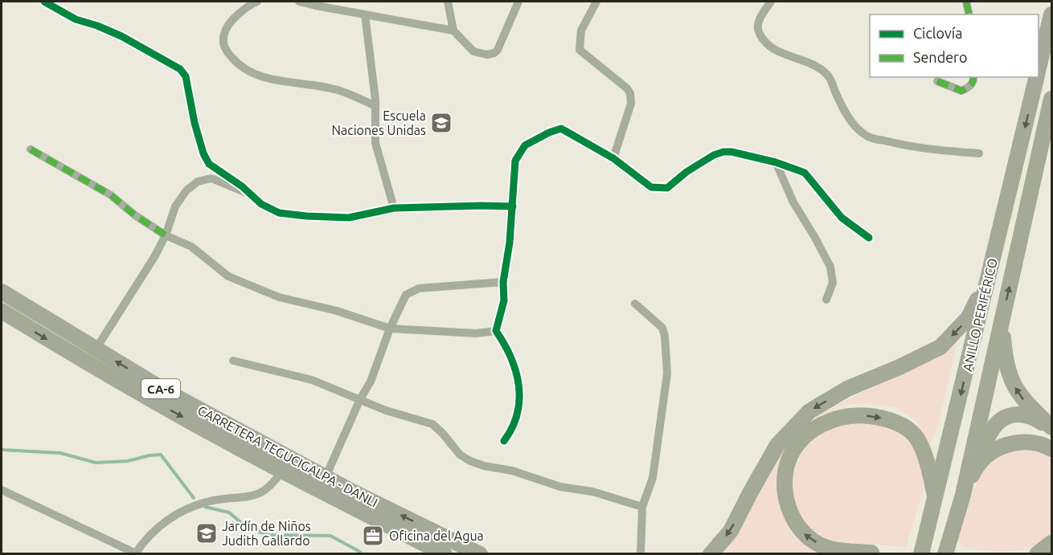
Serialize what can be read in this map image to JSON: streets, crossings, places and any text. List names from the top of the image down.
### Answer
{
  "streets": {
    "highway": ["ANILLO PERIFÉRICO", "CA-6", "CARRETERA TEGUCIGALPA - DANLI"]
  },
  "places": {
    "school or university": ["Escuela Naciones Unidas", "Jardín de Niños Judith Gallardo"],
    "office": ["Oficina del Agua"]
  },
  "legend": ["Ciclovía", "Sendero"]
}
